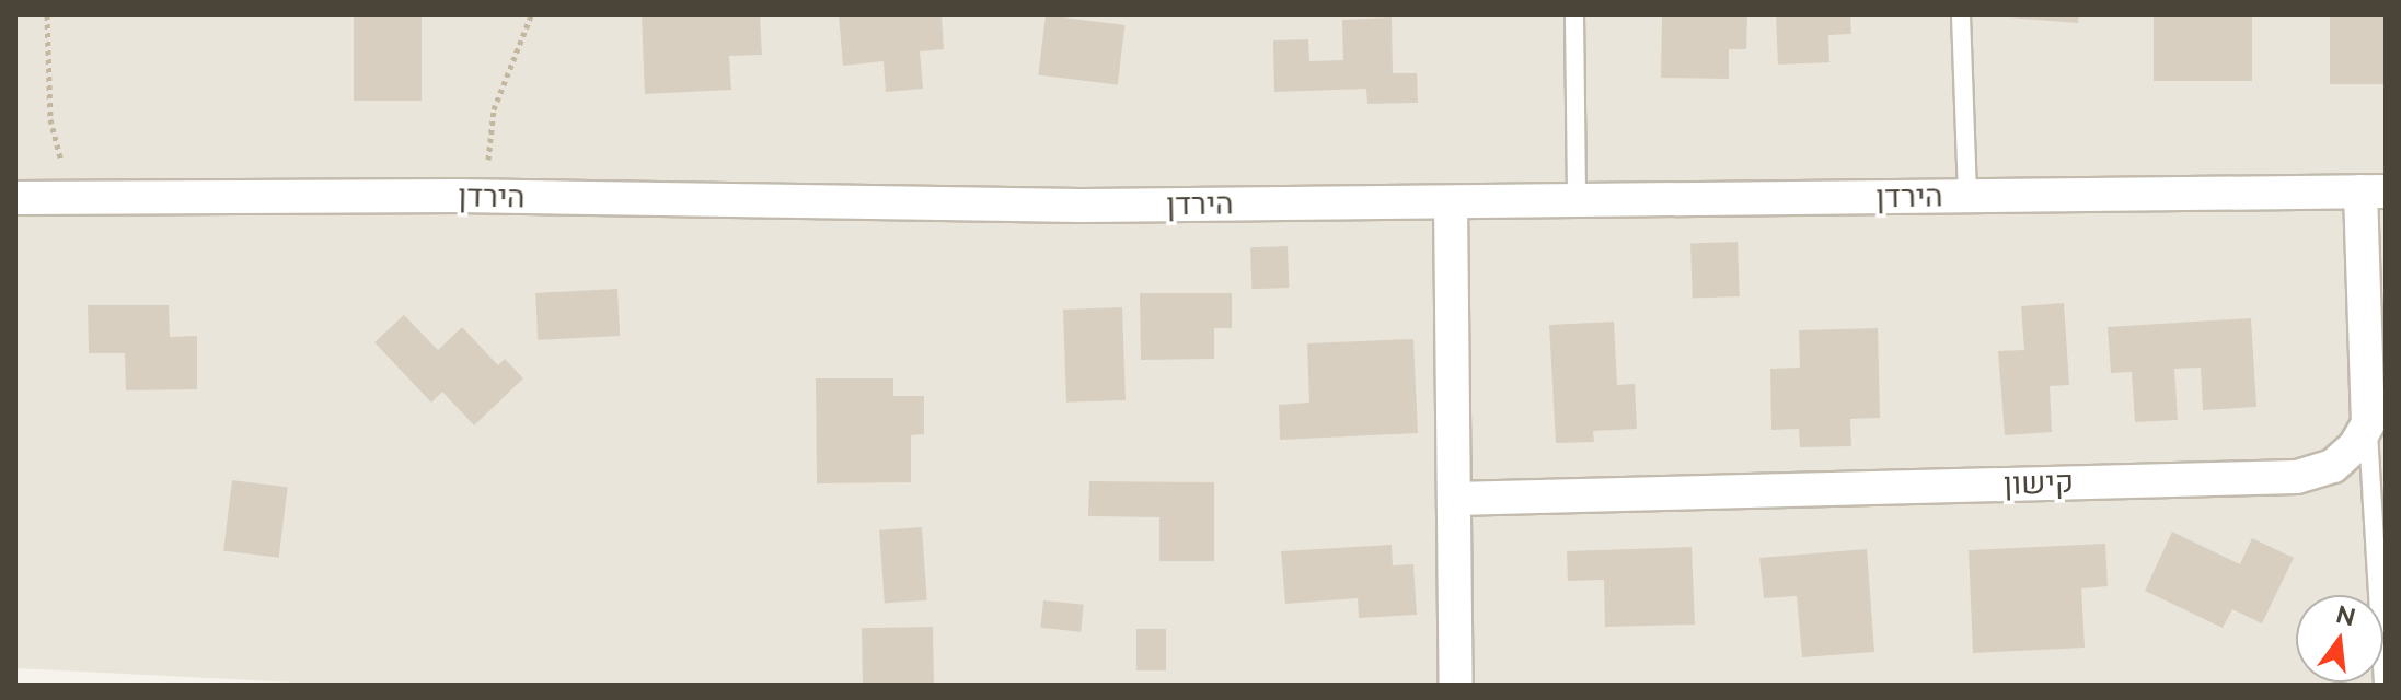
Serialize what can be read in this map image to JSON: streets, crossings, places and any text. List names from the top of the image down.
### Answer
{
  "streets": {
    "street": ["הירדן", "קישון"]
  },
  "north": "top"
}
